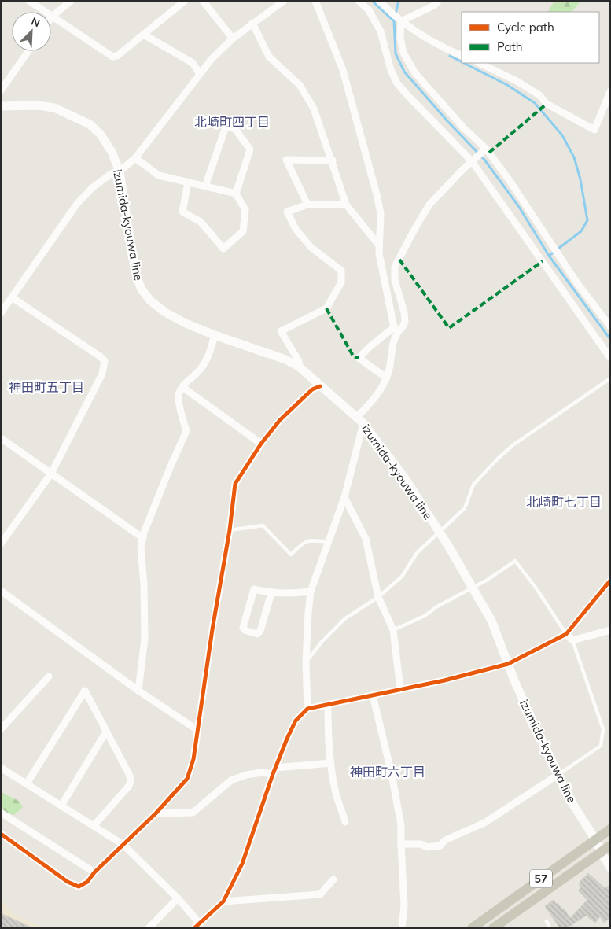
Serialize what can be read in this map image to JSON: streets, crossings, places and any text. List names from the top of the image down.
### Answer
{
  "streets": {
    "main road": ["izumida-kyouwa line", "57"]
  },
  "crossings": [
    ["izumida-kyouwa line", "57"]
  ],
  "districts": [
    "北崎町四丁目",
    "神田町五丁目",
    "北崎町七丁目",
    "神田町六丁目"
  ],
  "legend": ["Cycle path", "Path"],
  "north": "top right"
}
